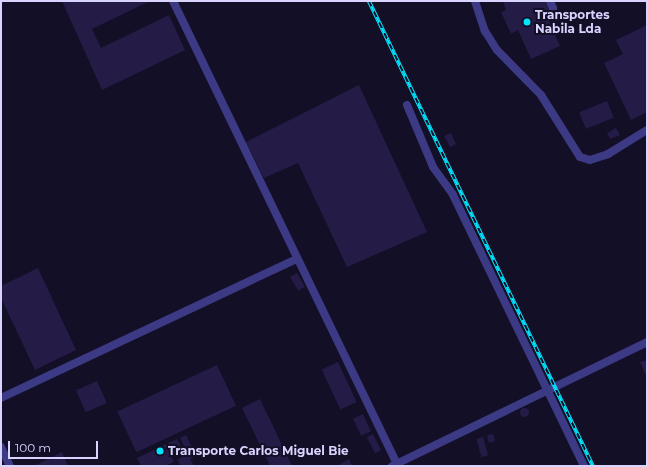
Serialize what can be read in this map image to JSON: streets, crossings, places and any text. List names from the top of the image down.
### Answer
{
  "places": ["Transportes Nabila Lda", "Transporte Carlos Miguel Bie"],
  "scale_bar": "100 m"
}
